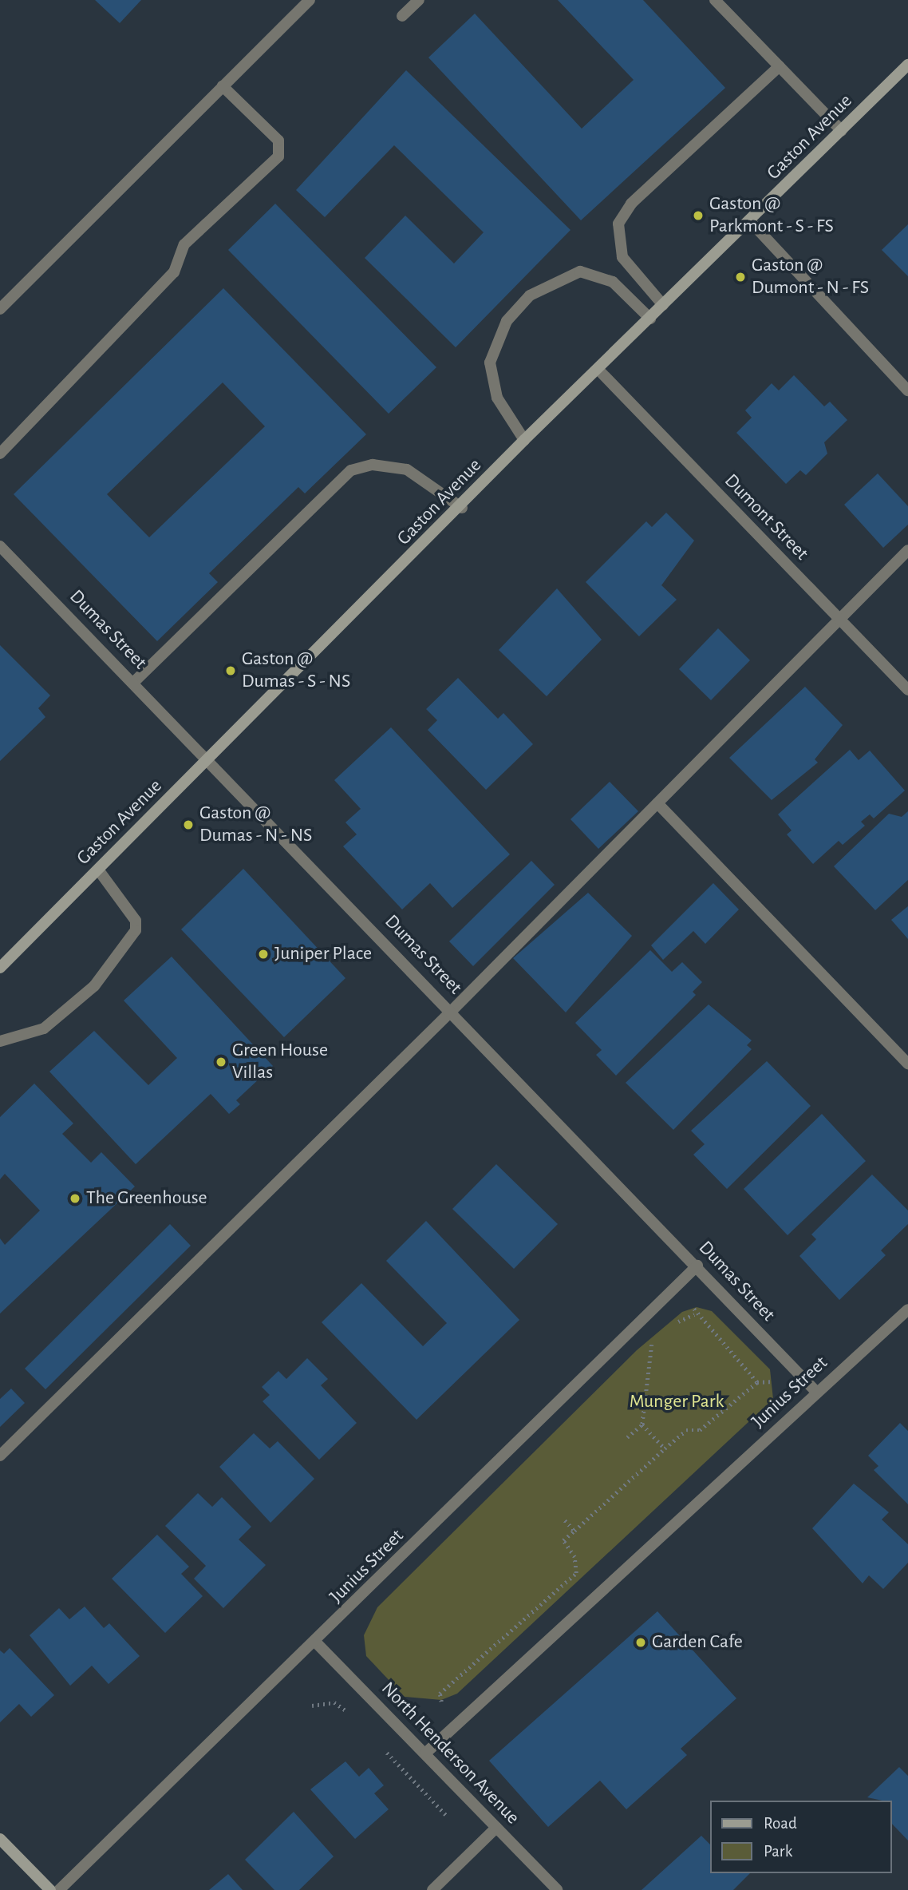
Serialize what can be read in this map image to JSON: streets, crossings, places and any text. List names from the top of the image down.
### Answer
{
  "streets": {
    "main road": ["Gaston Avenue"],
    "street": [
      "Dumont Street",
      "Dumas Street",
      "Junius Street",
      "North Henderson Avenue"
    ]
  },
  "crossings": [
    ["Gaston Avenue", "Dumont Street"],
    ["Gaston Avenue", "Dumas Street"],
    ["Dumas Street", "Junius Street"],
    ["Junius Street", "North Henderson Avenue"]
  ],
  "parks": ["Munger Park"],
  "places": [
    "Gaston @ Parkmont - S - FS",
    "Gaston @ Dumont - N - FS",
    "Gaston @ Dumas - S - NS",
    "Gaston @ Dumas - N - NS",
    "Juniper Place",
    "Green House Villas",
    "The Greenhouse",
    "Garden Cafe"
  ],
  "legend": ["Road", "Park"]
}
